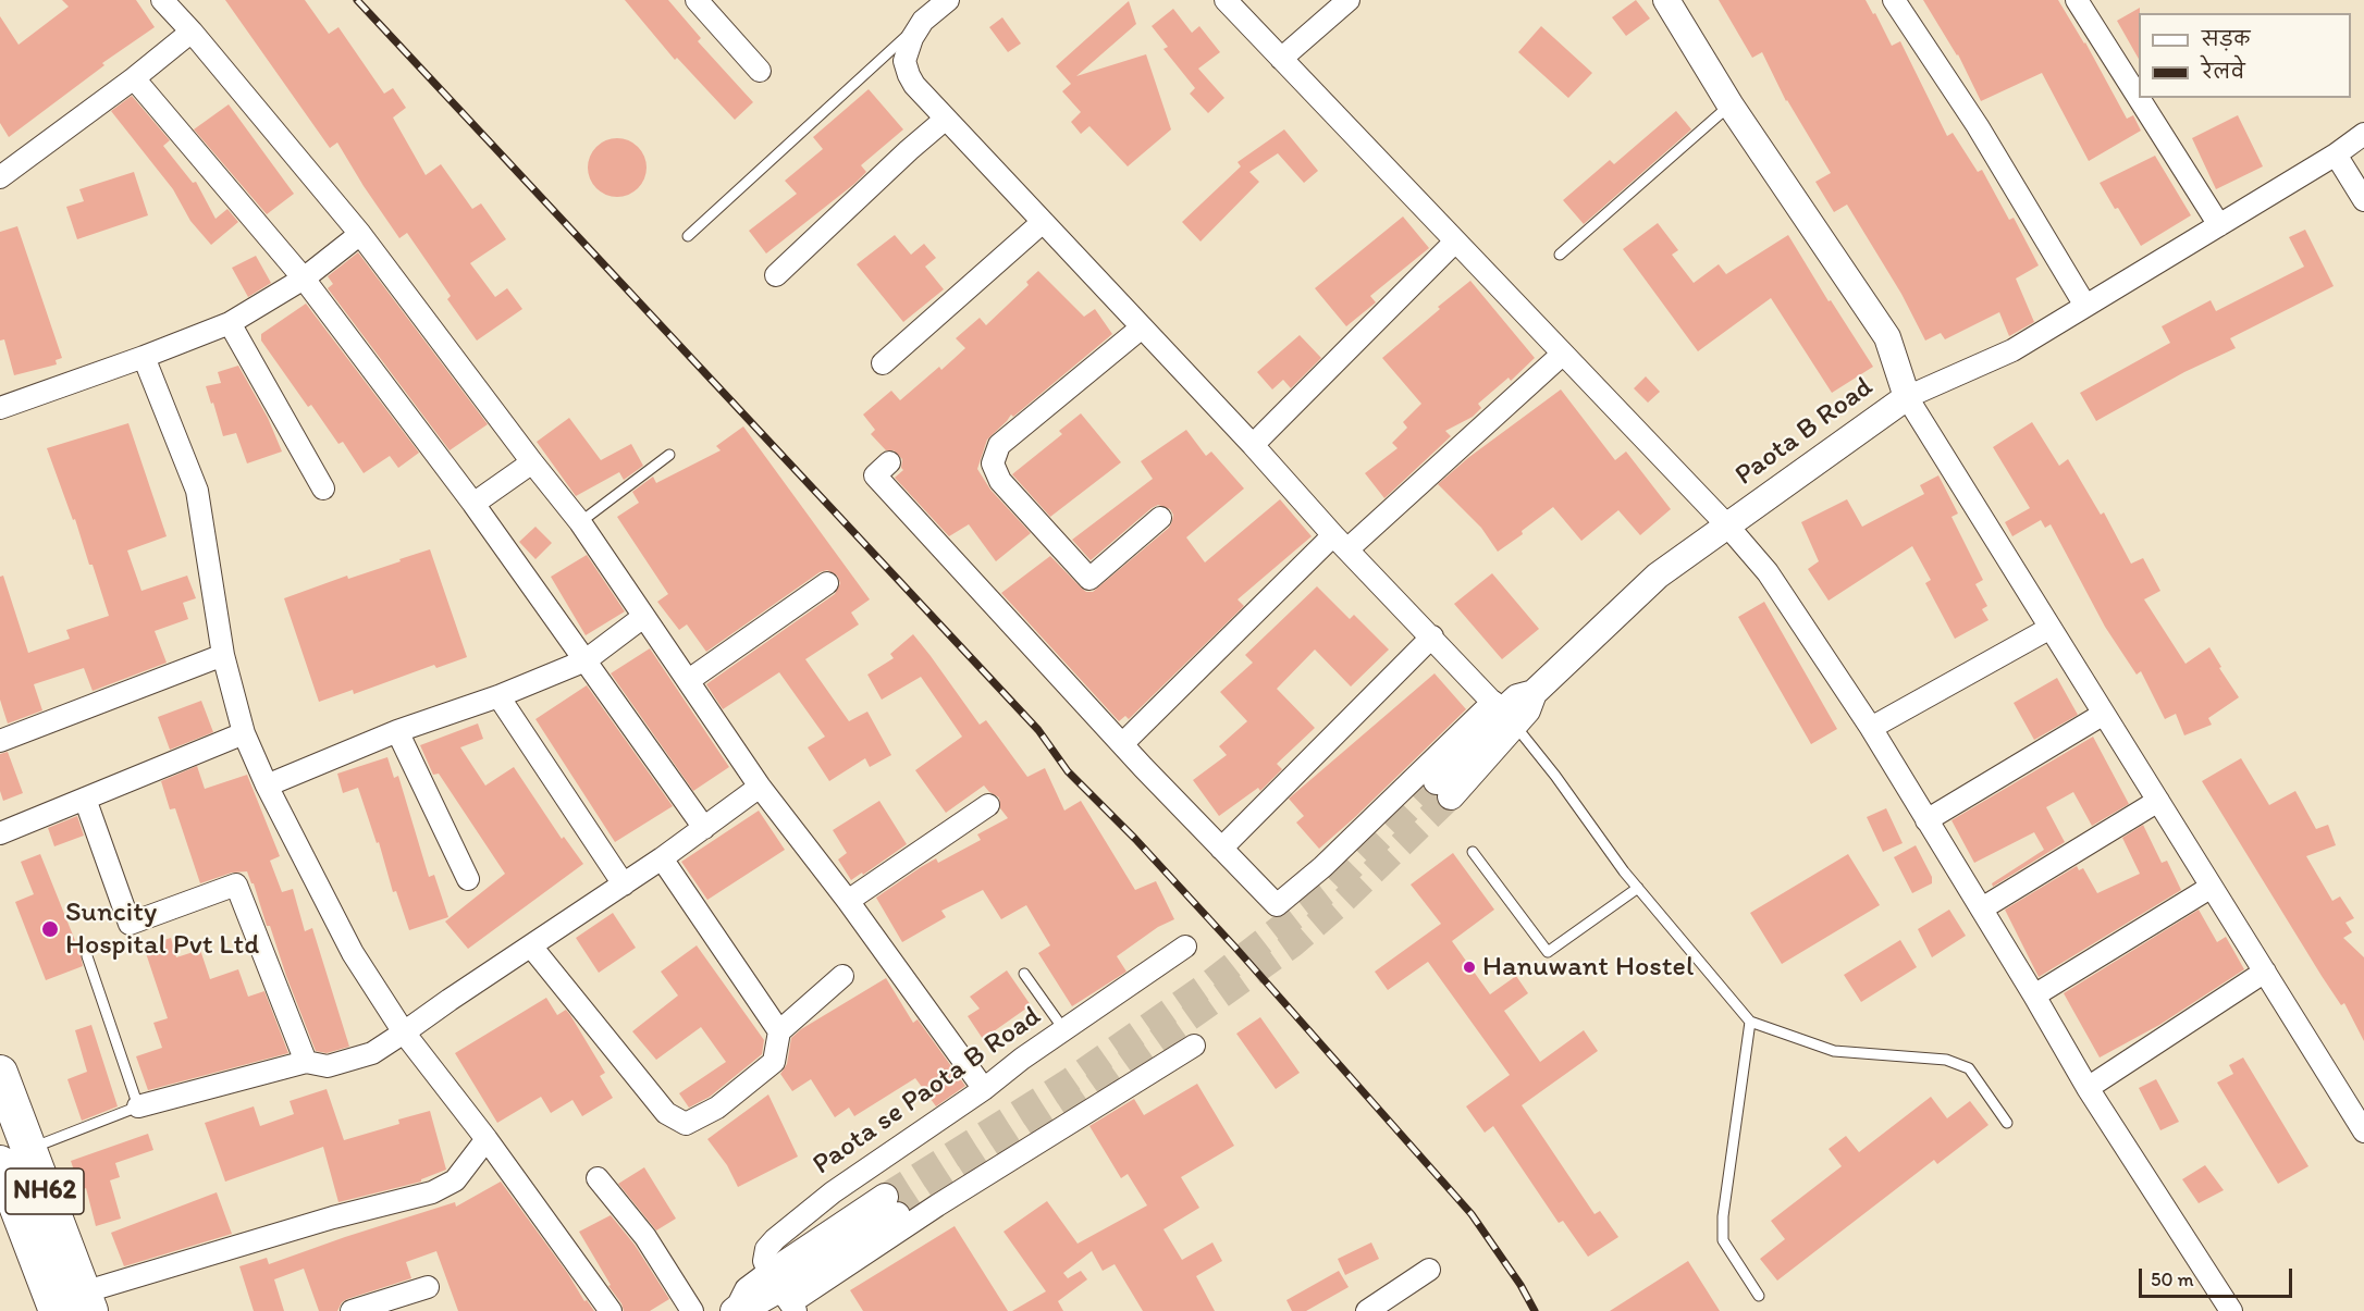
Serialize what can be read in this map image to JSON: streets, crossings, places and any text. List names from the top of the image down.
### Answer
{
  "streets": {
    "highway": ["NH62"],
    "street": ["Paota B Road", "Paota se Paota B Road"]
  },
  "places": ["Suncity Hospital Pvt Ltd", "Hanuwant Hostel"],
  "legend": ["सड़क", "रेलवे"],
  "scale_bar": "50 m"
}
